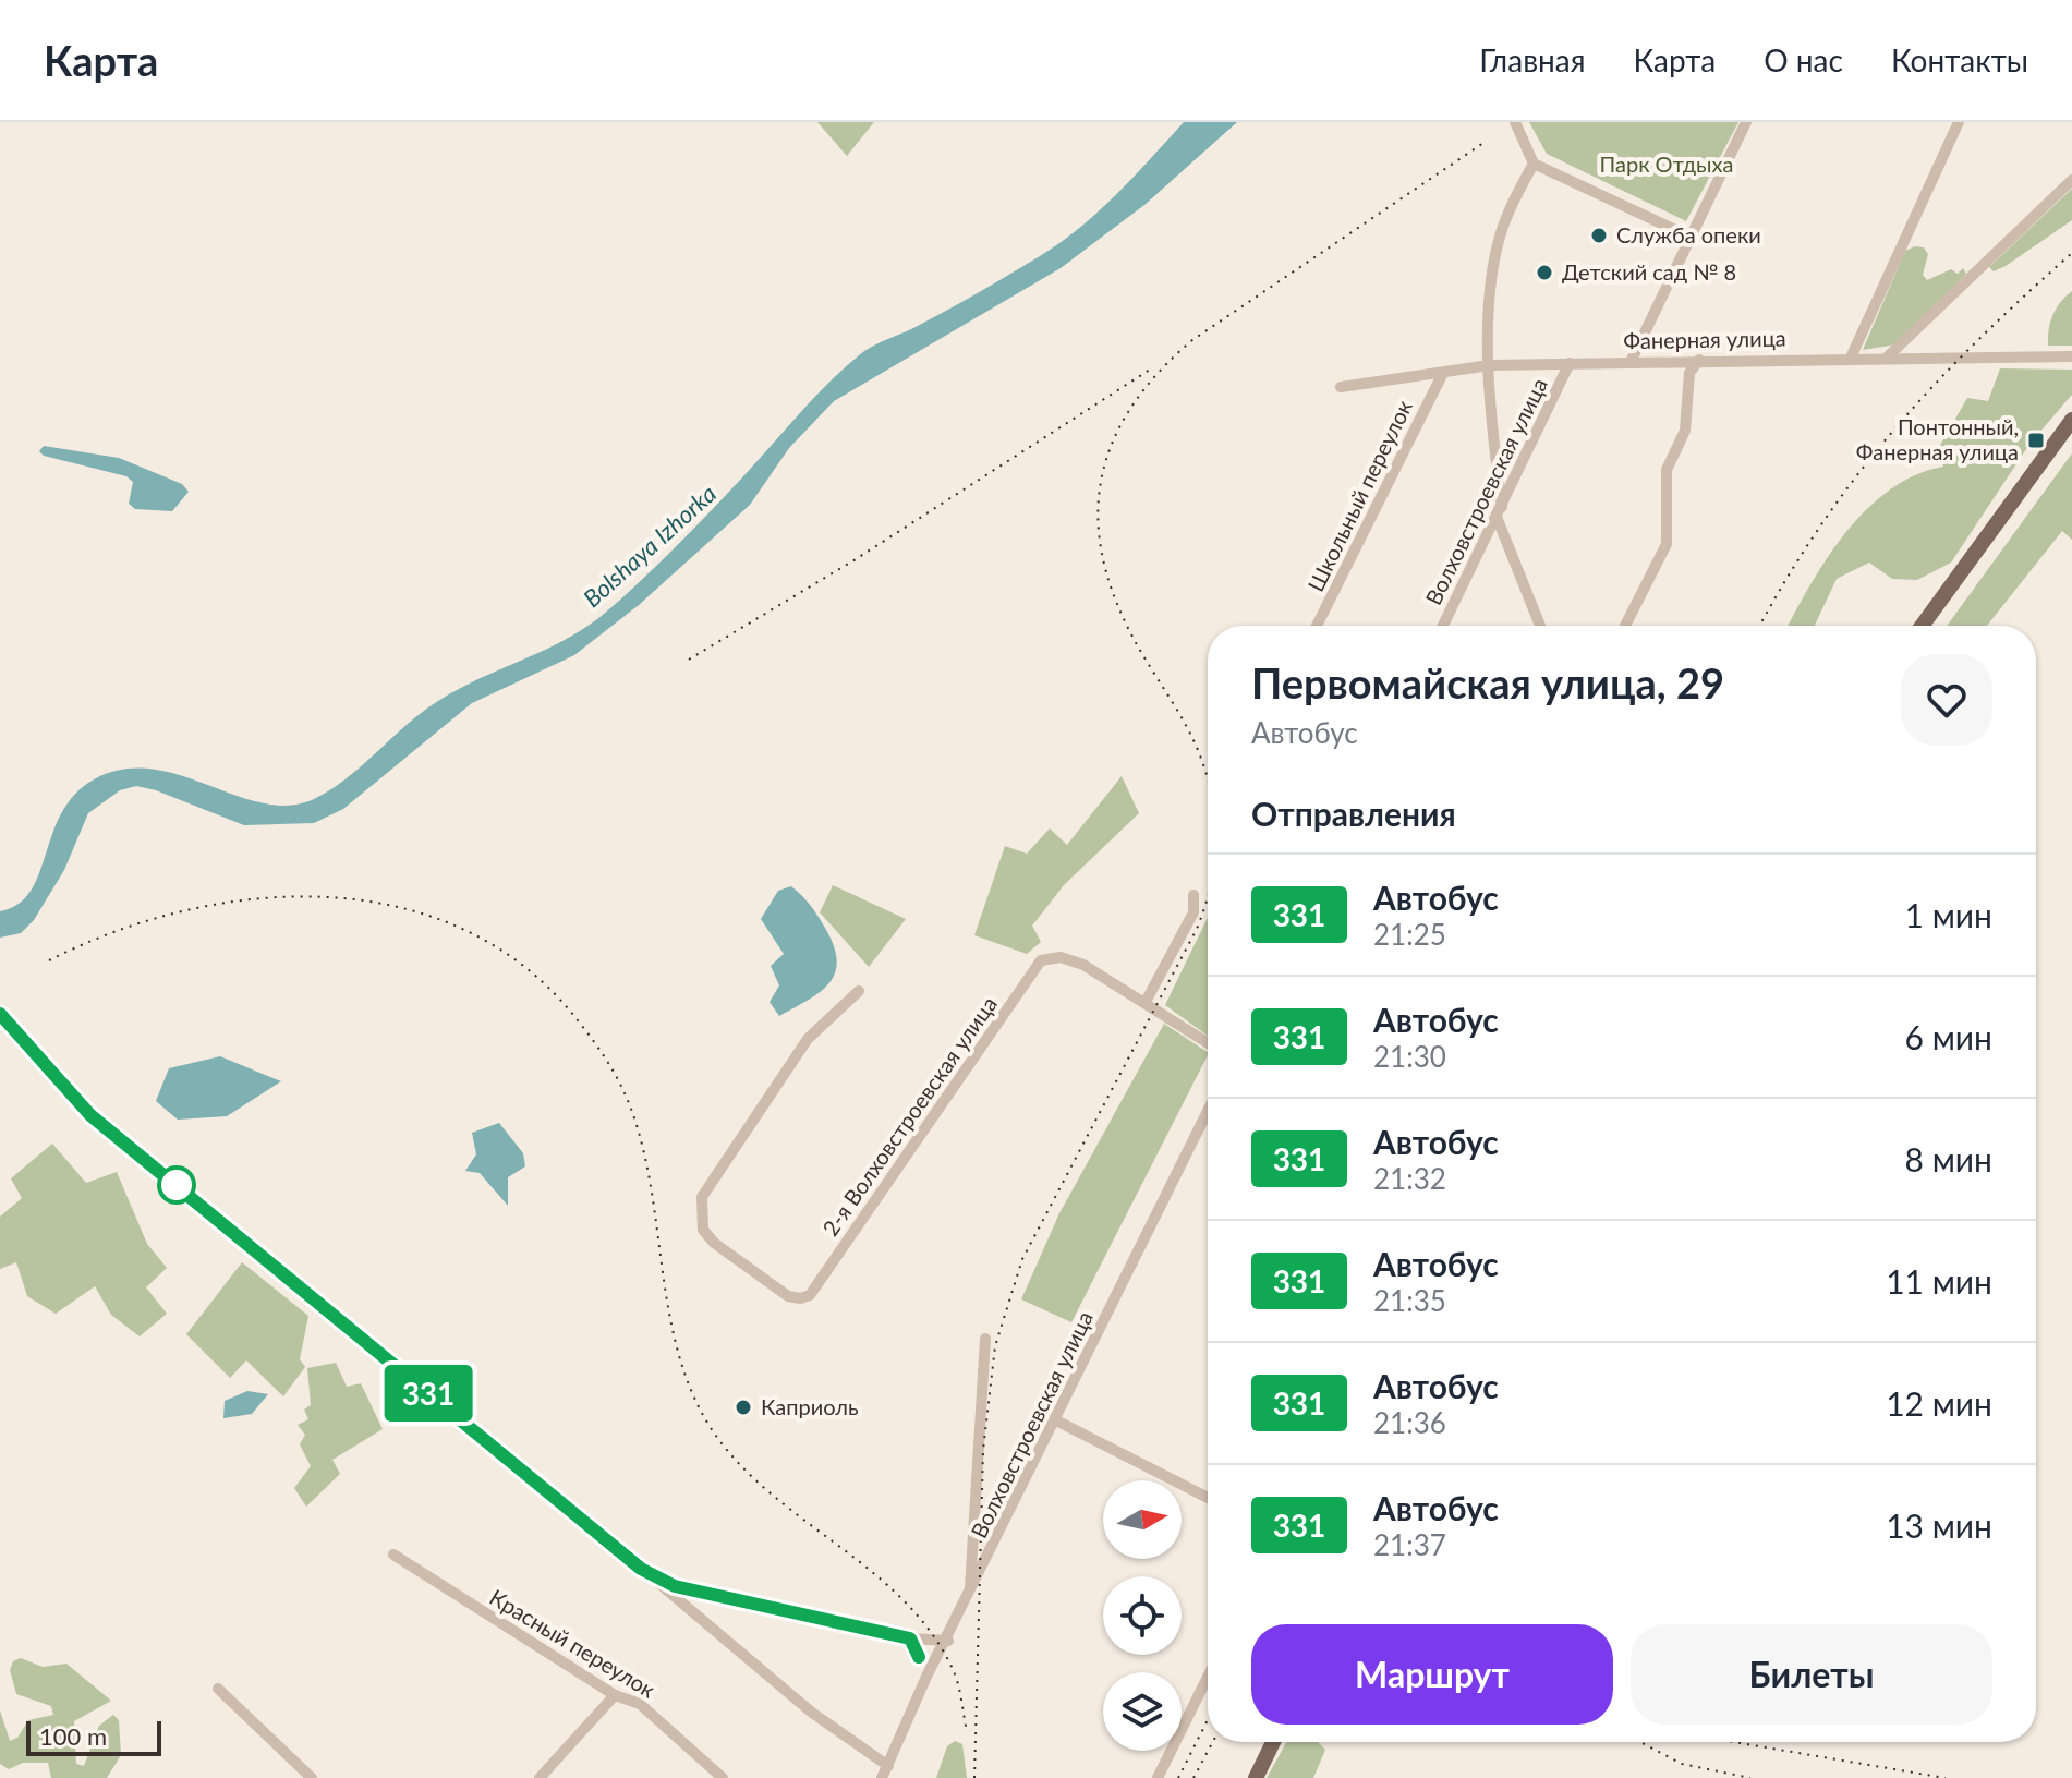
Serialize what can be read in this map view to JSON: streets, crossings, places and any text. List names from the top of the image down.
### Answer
{
  "streets": {
    "street": [
      "Фанерная улица",
      "Волховстроевская улица",
      "Школьный переулок",
      "2-я Волховстроевская улица",
      "Красный переулок"
    ]
  },
  "crossings": [
    ["Фанерная улица", "Волховстроевская улица"],
    ["Фанерная улица", "Школьный переулок"]
  ],
  "water": ["Bolshaya Izhorka"],
  "parks": ["Парк Отдыха"],
  "places": {
    "other": ["Служба опеки", "Детский сад № 8", "Каприоль"],
    "transit": ["Понтонный, Фанерная улица"]
  },
  "lines": ["bus line 331"],
  "scale_bar": "100 m",
  "north": "right",
  "page": {
    "header": "Карта",
    "nav": [
      "Главная",
      "Карта",
      "О нас",
      "Контакты"
    ],
    "on_map": "331",
    "heading": [
      ["Первомайская улица, 29", "Автобус"],
      "Отправления"
    ],
    "list": [
      {
        "mark": "331",
        "name": "Автобус",
        "note": "21:25",
        "value": "1 мин"
      },
      {
        "mark": "331",
        "name": "Автобус",
        "note": "21:30",
        "value": "6 мин"
      },
      {
        "mark": "331",
        "name": "Автобус",
        "note": "21:32",
        "value": "8 мин"
      },
      {
        "mark": "331",
        "name": "Автобус",
        "note": "21:35",
        "value": "11 мин"
      },
      {
        "mark": "331",
        "name": "Автобус",
        "note": "21:36",
        "value": "12 мин"
      },
      {
        "mark": "331",
        "name": "Автобус",
        "note": "21:37",
        "value": "13 мин"
      }
    ],
    "buttons": ["Маршрут", "Билеты"],
    "scale": "100 m"
  }
}
